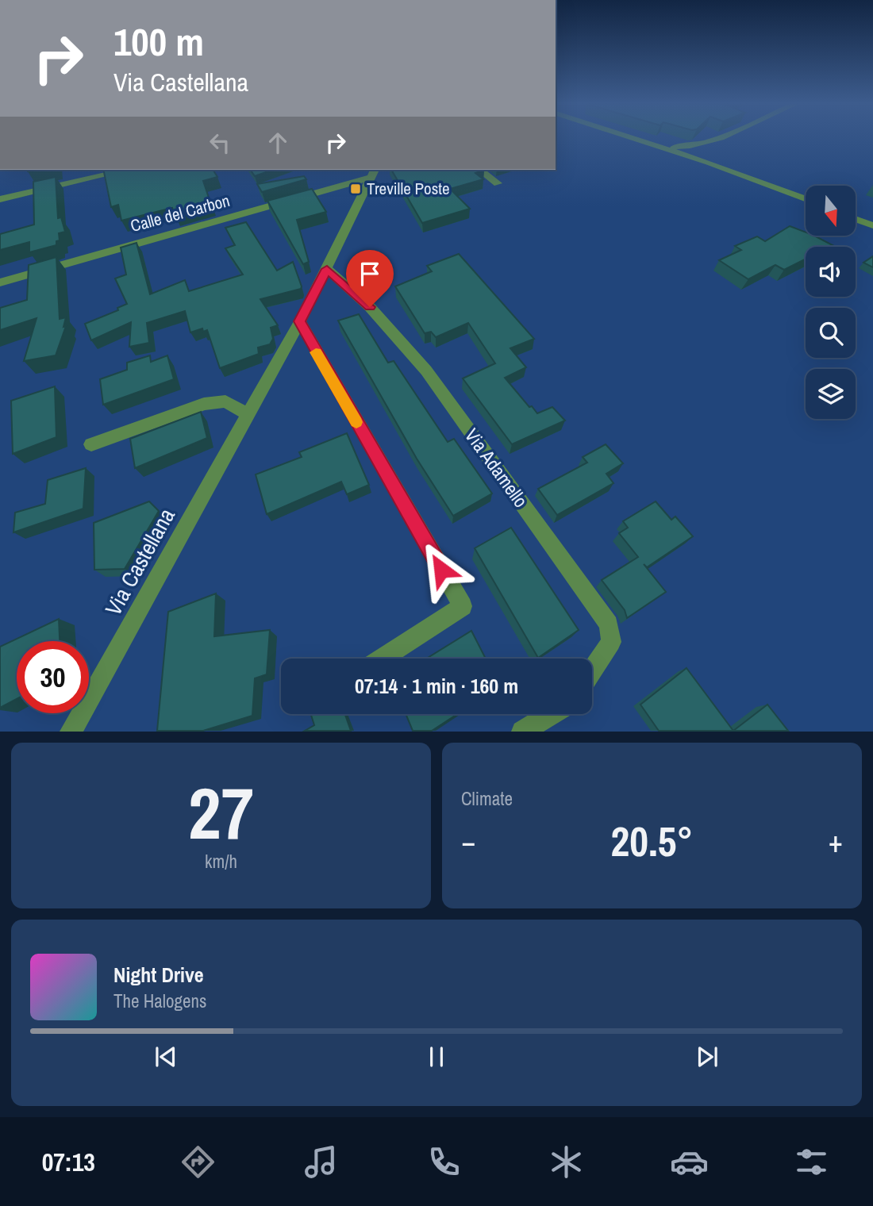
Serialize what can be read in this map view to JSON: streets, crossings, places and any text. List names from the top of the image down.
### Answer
{
  "streets": {
    "street": ["Calle del Carbon", "Via Adamello", "Via Castellana"]
  },
  "crossings": [
    ["Calle del Carbon", "Via Castellana"],
    ["Via Adamello", "Via Castellana"]
  ],
  "places": {
    "transit": ["Treville Poste"]
  },
  "north": "bottom",
  "page": {
    "turn": ["100 m", "Via Castellana"],
    "limit": "30",
    "trip": "07:14 · 1 min · 160 m",
    "tile": [
      ["27", "km/h"],
      "Climate"
    ],
    "heat": ["−", "20.5°", "+"],
    "song": ["Night Drive", "The Halogens"],
    "tabs": "07:13"
  }
}
